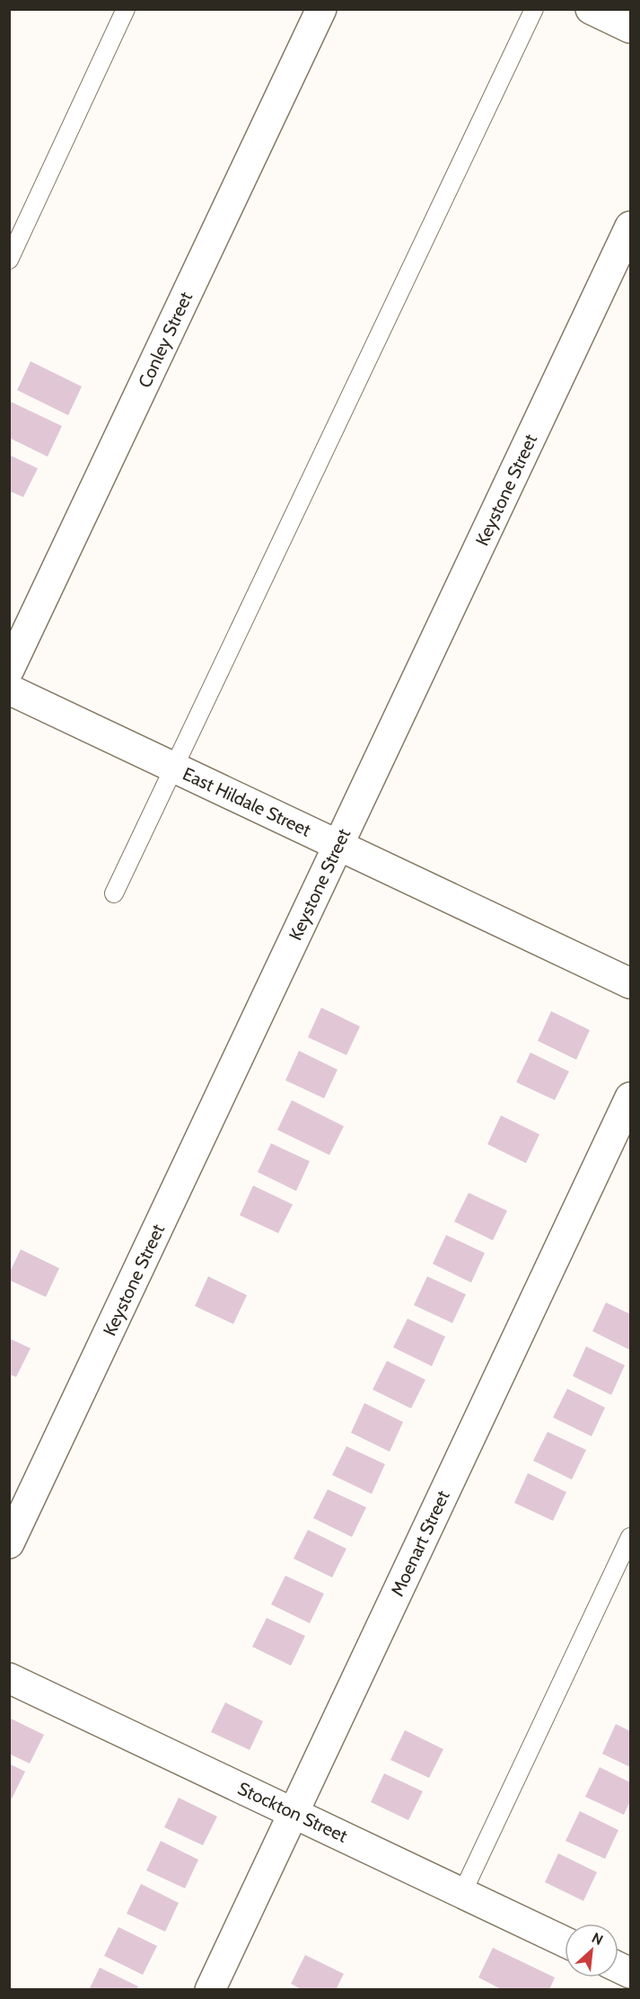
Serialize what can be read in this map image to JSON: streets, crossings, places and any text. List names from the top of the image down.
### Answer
{
  "streets": {
    "street": [
      "Conley Street",
      "Keystone Street",
      "East Hildale Street",
      "Moenart Street",
      "Stockton Street"
    ]
  },
  "crossings": [
    ["Keystone Street", "East Hildale Street"],
    ["Moenart Street", "Stockton Street"]
  ],
  "north": "top right"
}
